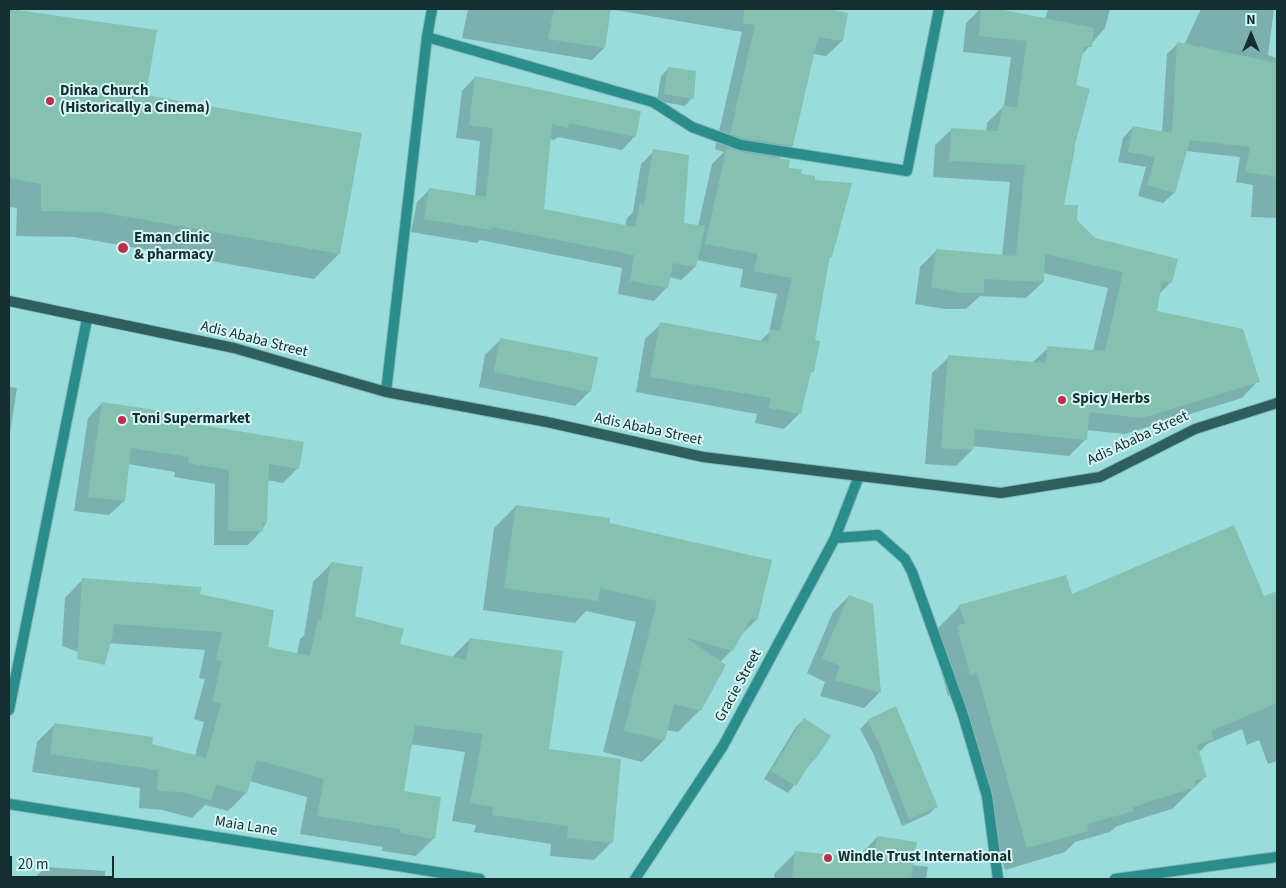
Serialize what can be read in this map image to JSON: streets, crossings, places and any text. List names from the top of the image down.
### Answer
{
  "streets": {
    "street": ["Adis Ababa Street", "Gracie Street", "Maia Lane"]
  },
  "crossings": [
    ["Adis Ababa Street", "Gracie Street"]
  ],
  "places": [
    "Dinka Church (Historically a Cinema)",
    "Eman clinic & pharmacy",
    "Spicy Herbs",
    "Toni Supermarket",
    "Windle Trust International"
  ],
  "scale_bar": "20 m",
  "north": "top"
}
